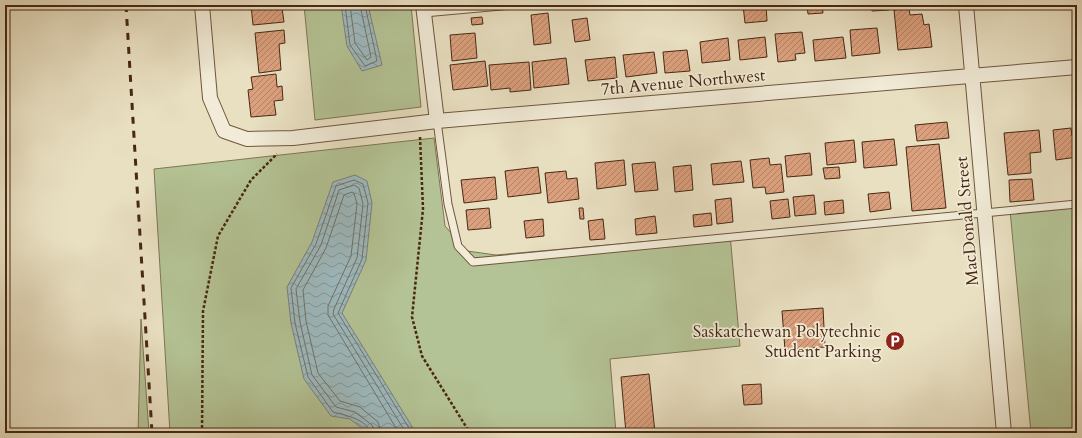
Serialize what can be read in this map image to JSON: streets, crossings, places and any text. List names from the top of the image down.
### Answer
{
  "streets": {
    "street": ["7th Avenue Northwest", "MacDonald Street"]
  },
  "crossings": [
    ["7th Avenue Northwest", "MacDonald Street"]
  ],
  "places": {
    "parking": ["Saskatchewan Polytechnic Student Parking"]
  }
}
